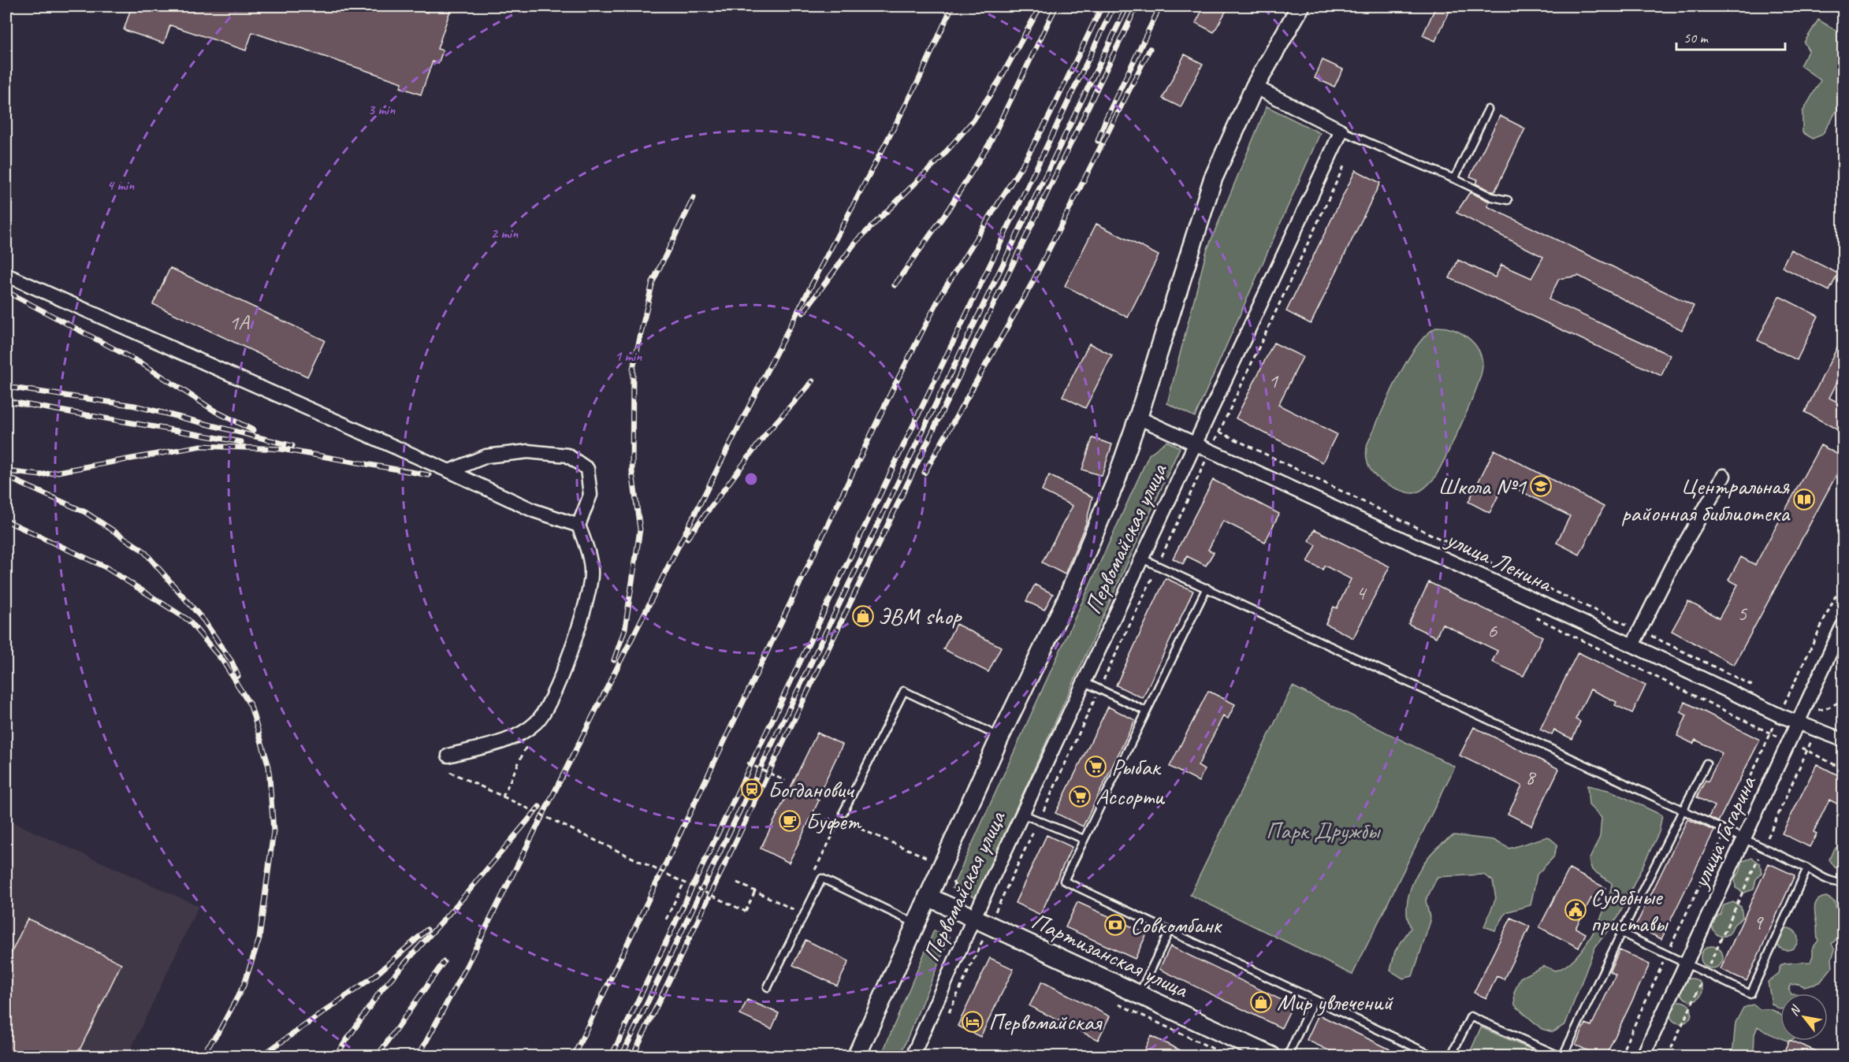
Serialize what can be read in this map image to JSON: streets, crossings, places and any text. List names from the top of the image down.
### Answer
{
  "streets": {
    "main road": ["Первомайская улица", "Партизанская улица"],
    "street": ["улица Ленина", "улица Гагарина"]
  },
  "crossings": [
    ["Первомайская улица", "улица Ленина"],
    ["Первомайская улица", "Партизанская улица"],
    ["улица Ленина", "улица Гагарина"]
  ],
  "parks": ["Парк Дружбы"],
  "places": {
    "school or university": ["Школа №1"],
    "library": ["Центральная районная библиотека"],
    "shop": ["ЭВМ shop", "Мир увлечений"],
    "supermarket": ["Рыбак", "Ассорти"],
    "station": ["Богданович"],
    "cafe": ["Буфет"],
    "public building": ["Судебные приставы"],
    "bank": ["Совкомбанк"],
    "hotel": ["Первомайская"]
  },
  "house_numbers": [
    "1А",
    "1",
    "4",
    "5",
    "6",
    "8",
    "9"
  ],
  "scale_bar": "50 m",
  "north": "top left",
  "rings": [
    "3 min",
    "4 min",
    "2 min",
    "1 min"
  ]
}
